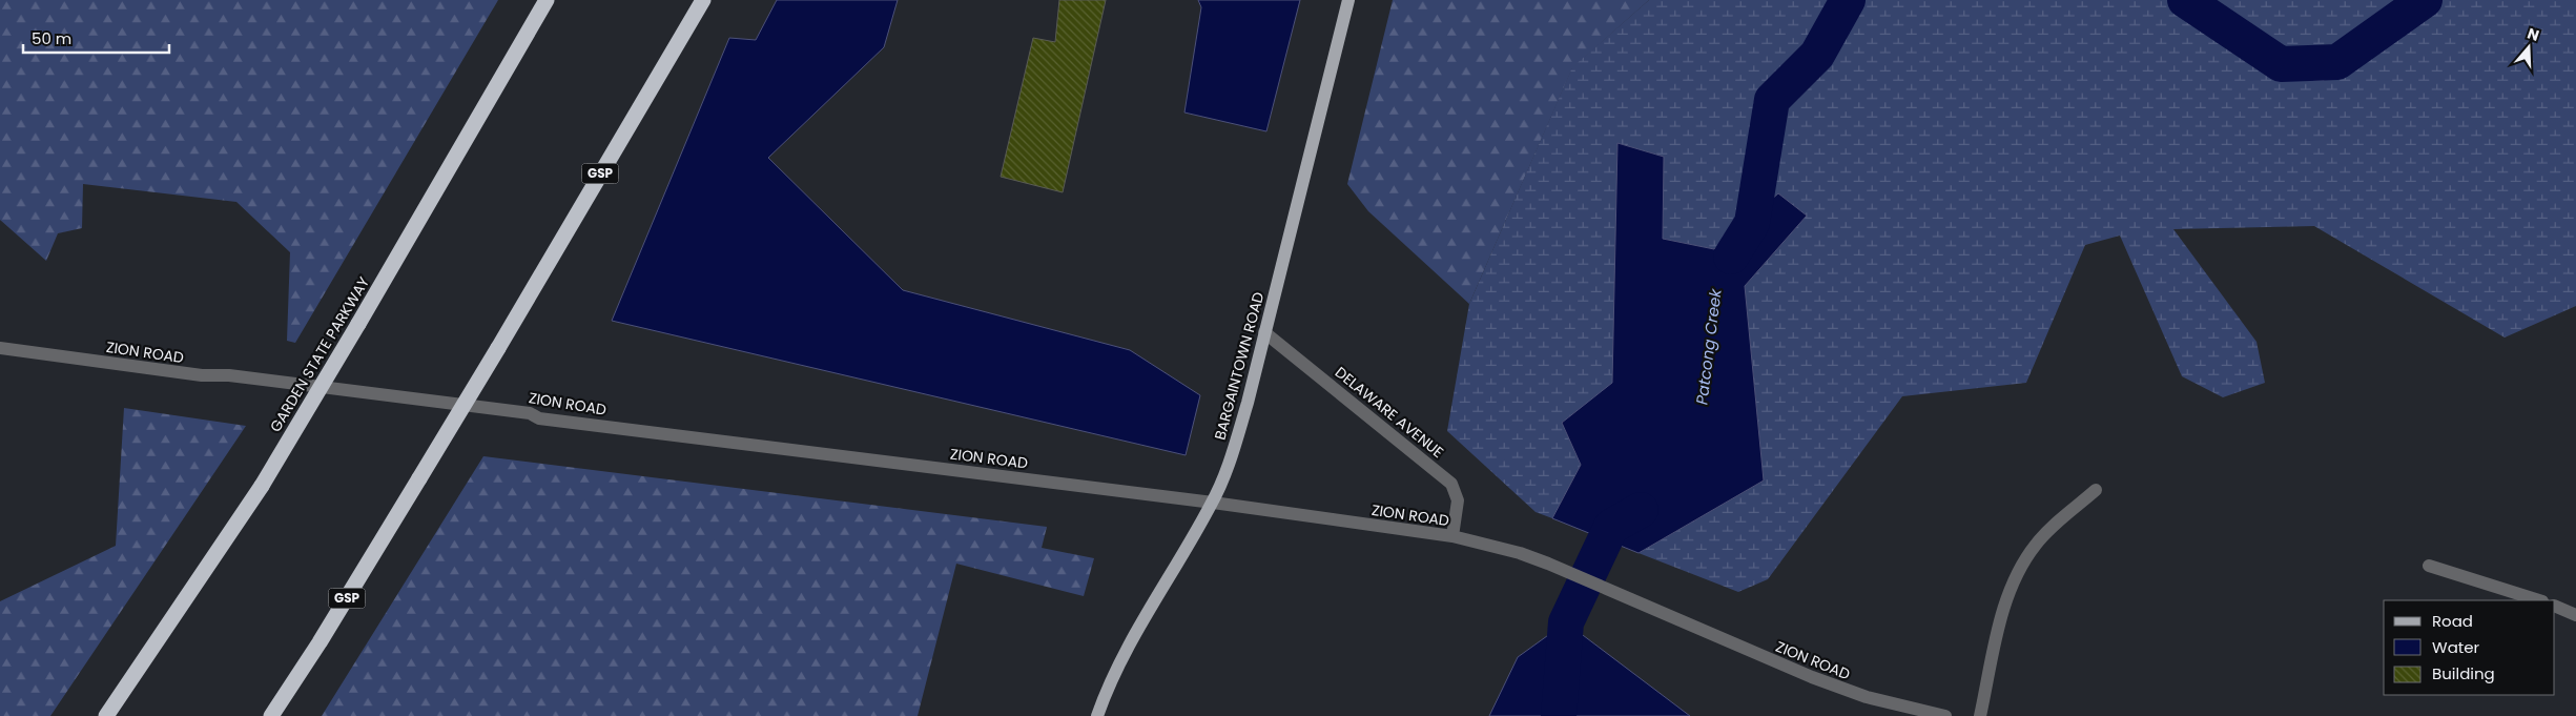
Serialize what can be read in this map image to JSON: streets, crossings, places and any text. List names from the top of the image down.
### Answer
{
  "streets": {
    "highway": ["GSP", "GARDEN STATE PARKWAY"],
    "main road": ["BARGAINTOWN ROAD"],
    "street": ["ZION ROAD", "DELAWARE AVENUE"]
  },
  "crossings": [
    ["ZION ROAD", "BARGAINTOWN ROAD"],
    ["ZION ROAD", "DELAWARE AVENUE"],
    ["BARGAINTOWN ROAD", "DELAWARE AVENUE"]
  ],
  "water": ["Patcong Creek"],
  "legend": ["Road", "Water", "Building"],
  "scale_bar": "50 m",
  "north": "top"
}
